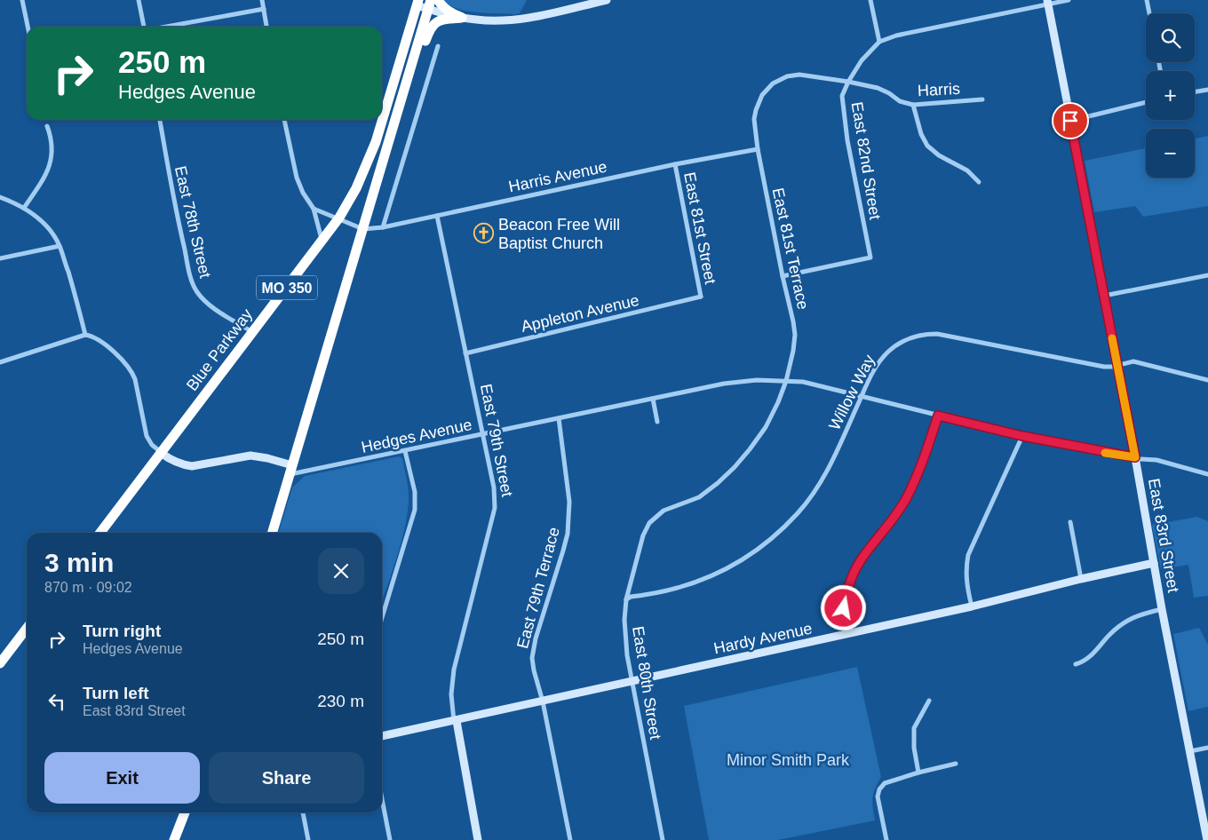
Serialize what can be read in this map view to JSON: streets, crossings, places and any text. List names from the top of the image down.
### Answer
{
  "streets": {
    "highway": ["MO 350", "Blue Parkway"],
    "street": [
      "Harris",
      "East 82nd Street",
      "Harris Avenue",
      "East 78th Street",
      "East 81st Street",
      "East 81st Terrace",
      "Appleton Avenue",
      "Willow Way",
      "Hedges Avenue",
      "East 79th Street",
      "East 83rd Street",
      "East 79th Terrace",
      "Hardy Avenue",
      "East 80th Street"
    ]
  },
  "crossings": [
    ["Harris", "East 82nd Street"],
    ["Harris", "East 81st Terrace"],
    ["East 82nd Street", "East 81st Terrace"],
    ["Harris Avenue", "East 81st Street"],
    ["Harris Avenue", "East 81st Terrace"],
    ["Harris Avenue", "East 79th Street"],
    ["East 78th Street", "Blue Parkway"],
    ["East 81st Street", "Appleton Avenue"],
    ["East 81st Terrace", "Hedges Avenue"],
    ["East 81st Terrace", "East 80th Street"],
    ["Appleton Avenue", "East 79th Street"],
    ["Willow Way", "Hedges Avenue"],
    ["Willow Way", "East 83rd Street"],
    ["Willow Way", "East 80th Street"],
    ["Hedges Avenue", "East 79th Street"],
    ["Hedges Avenue", "East 83rd Street"],
    ["Hedges Avenue", "East 79th Terrace"],
    ["Hedges Avenue", "East 80th Street"],
    ["East 79th Street", "Hardy Avenue"],
    ["East 83rd Street", "Hardy Avenue"],
    ["East 79th Terrace", "Hardy Avenue"],
    ["Hardy Avenue", "East 80th Street"]
  ],
  "parks": ["Minor Smith Park"],
  "places": {
    "church": ["Beacon Free Will Baptist Church"]
  },
  "page": {
    "map_buttons": ["+", "−"],
    "turn": ["250 m", "Hedges Avenue"],
    "heading": ["3 min", "870 m · 09:02"],
    "list": [
      {
        "name": "Turn right",
        "note": "Hedges Avenue",
        "value": "250 m"
      },
      {
        "name": "Turn left",
        "note": "East 83rd Street",
        "value": "230 m"
      }
    ],
    "buttons": ["Exit", "Share"]
  }
}
